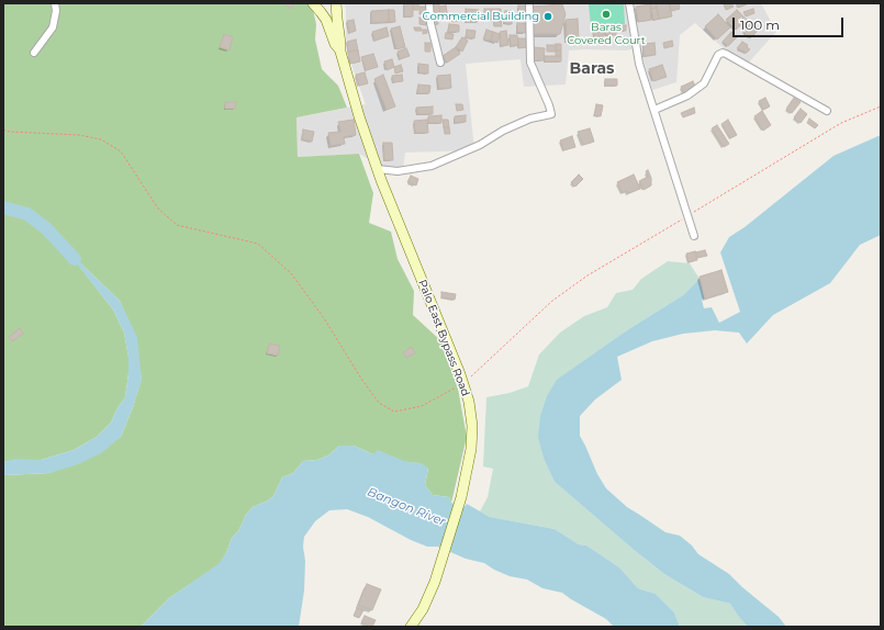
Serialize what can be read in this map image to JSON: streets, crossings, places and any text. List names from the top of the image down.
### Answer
{
  "streets": {
    "main road": ["Palo East Bypass Road"]
  },
  "districts": ["Baras"],
  "water": ["Bangon River"],
  "places": ["Baras Covered Court", "Commercial Building"],
  "scale_bar": "100 m"
}
